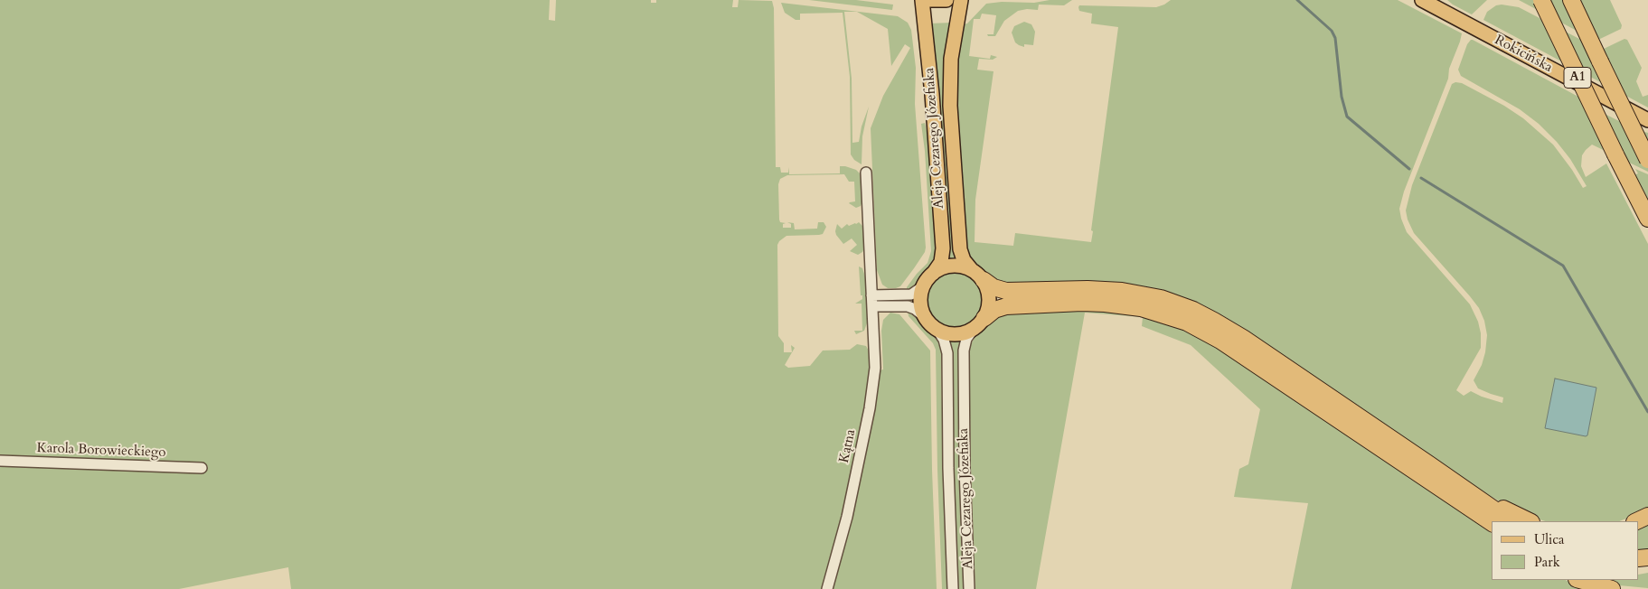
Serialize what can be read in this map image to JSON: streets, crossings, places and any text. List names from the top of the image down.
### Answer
{
  "streets": {
    "highway": ["A1"],
    "main road": ["Rokicińska", "Aleja Cezarego Józefiaka"],
    "street": ["Kątna", "Karola Borowieckiego"]
  },
  "legend": ["Ulica", "Park"]
}
